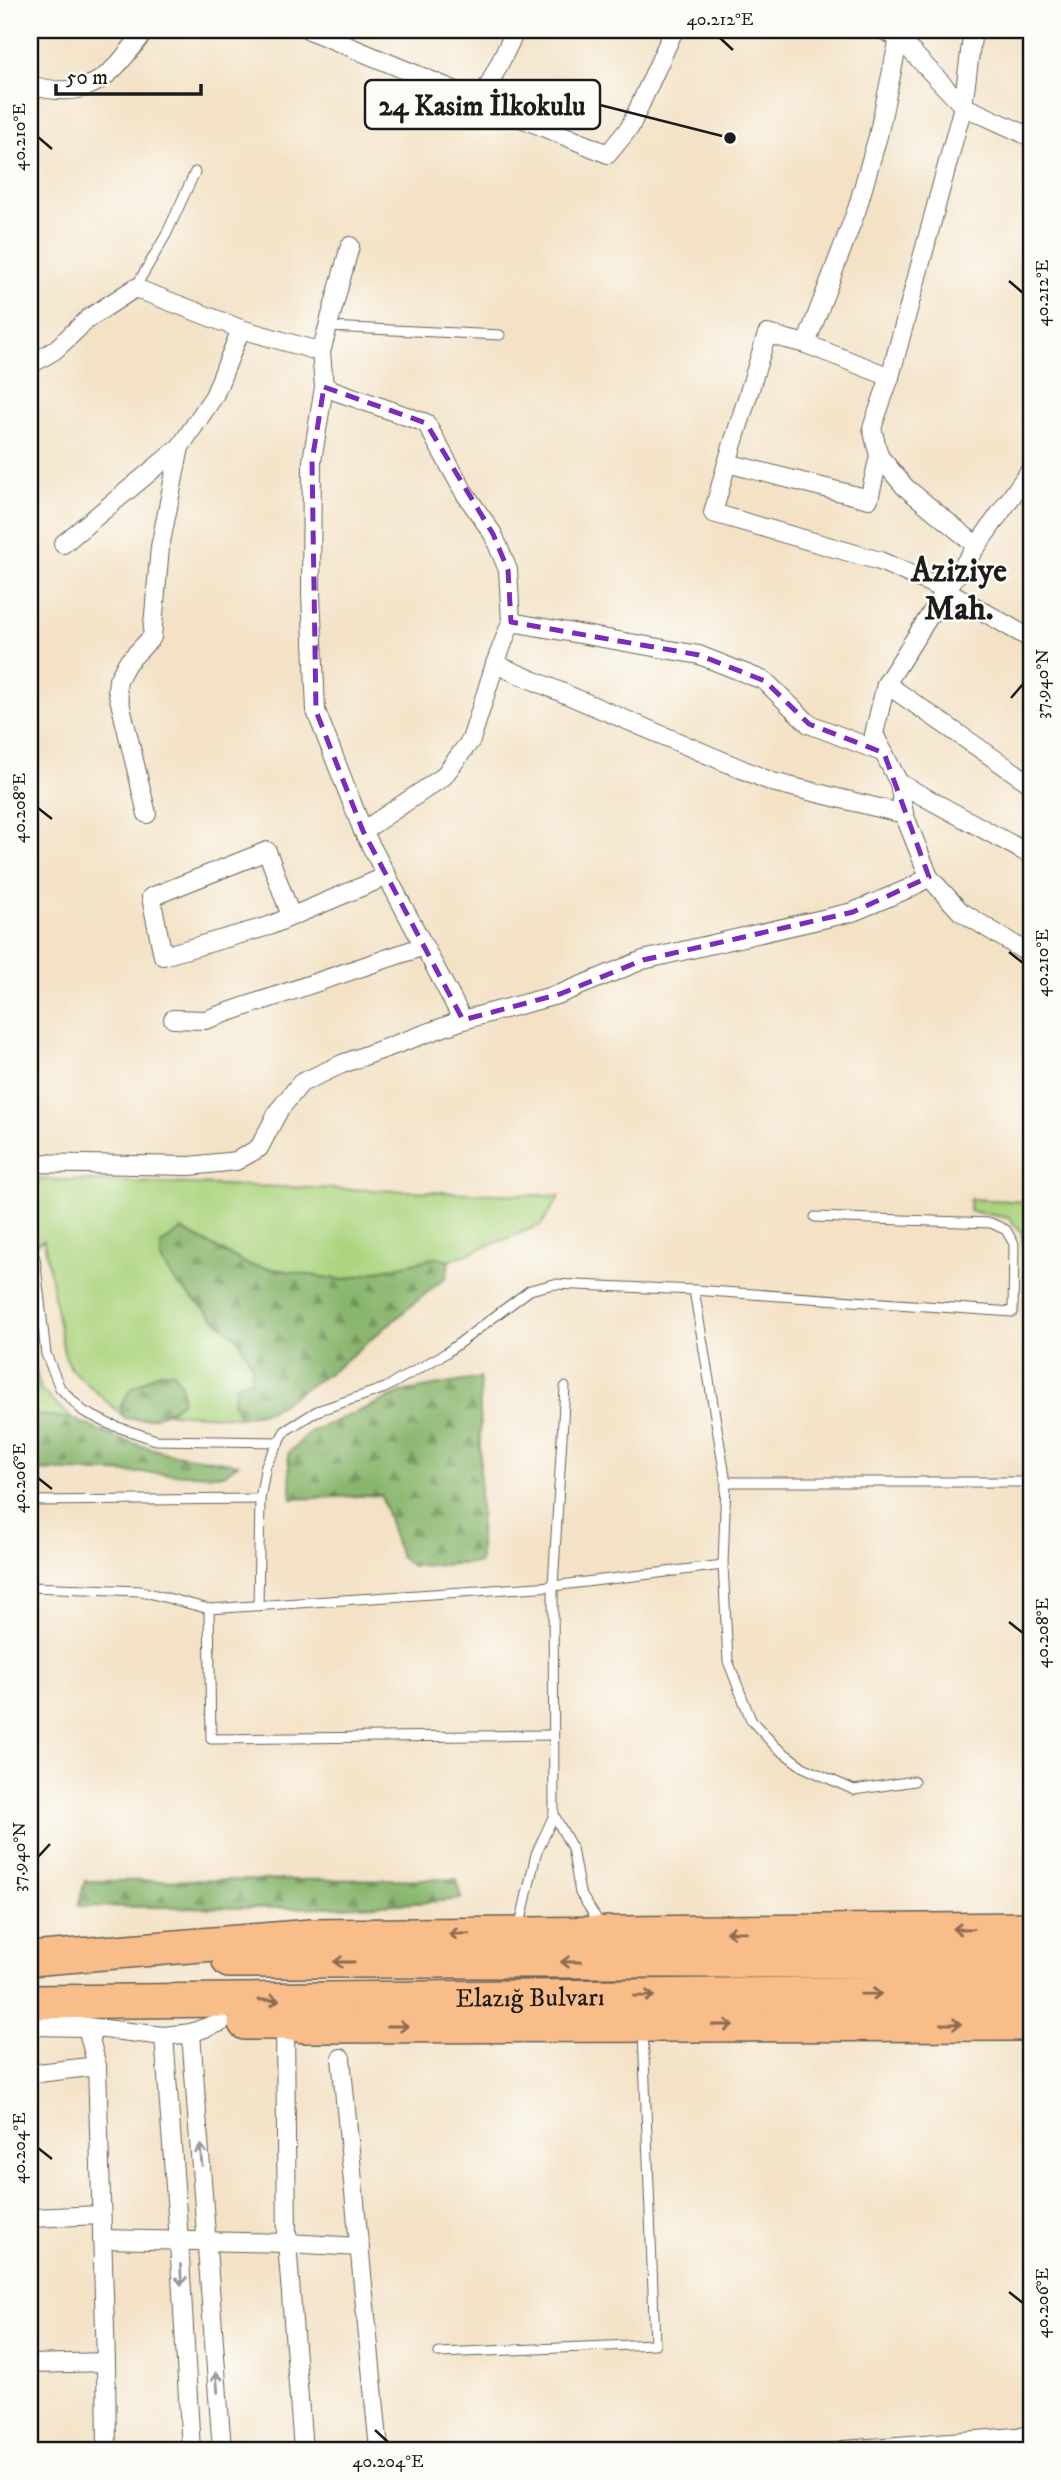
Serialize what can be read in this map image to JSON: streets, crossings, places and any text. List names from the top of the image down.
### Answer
{
  "streets": {
    "highway": ["Elazığ Bulvarı"]
  },
  "districts": ["Aziziye Mah."],
  "places": ["24 Kasim İlkokulu"],
  "scale_bar": "50 m",
  "coordinates": [
    "40.212°E",
    "40.210°E",
    "37.940°N",
    "40.208°E",
    "40.206°E",
    "40.204°E"
  ]
}
